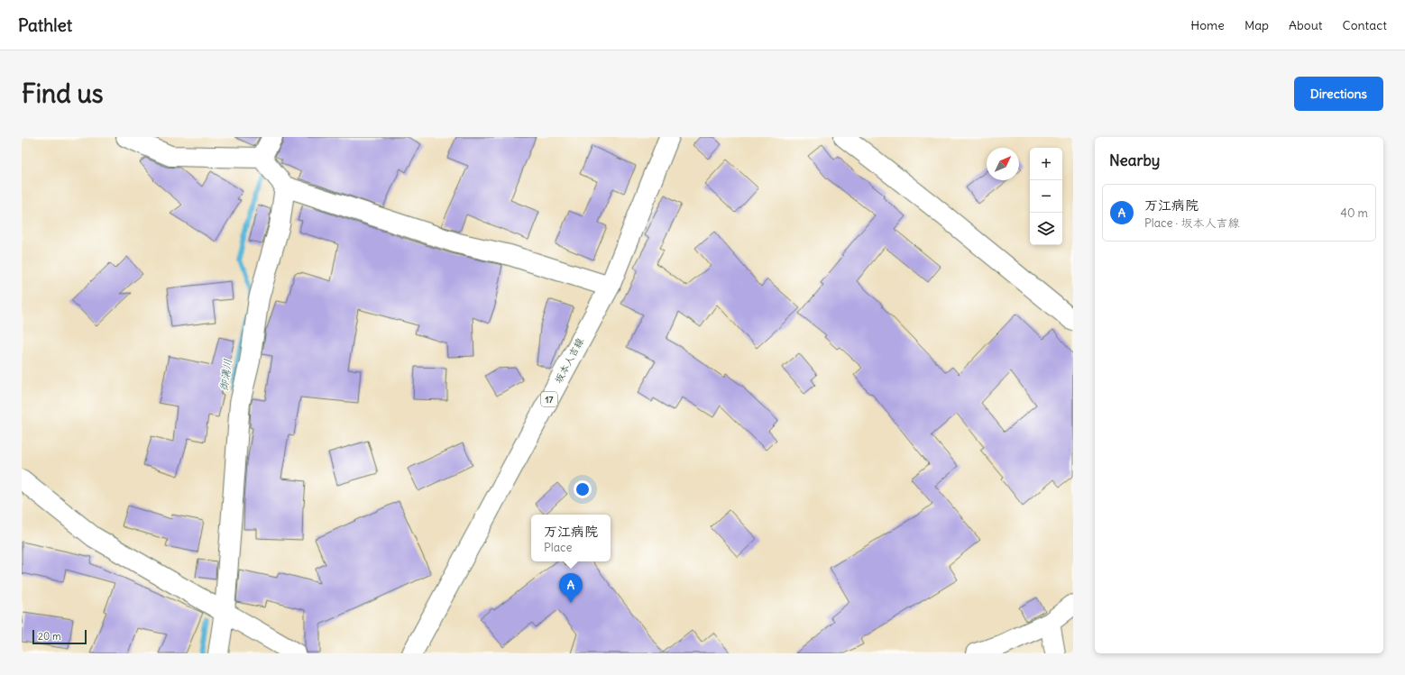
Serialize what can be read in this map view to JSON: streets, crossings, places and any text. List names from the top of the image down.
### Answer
{
  "streets": {
    "street": ["坂本人吉線", "17"]
  },
  "water": ["御溝川"],
  "scale_bar": "20 m",
  "north": "top right",
  "page": {
    "header": "Pathlet",
    "nav": [
      "Home",
      "Map",
      "About",
      "Contact"
    ],
    "buttons": "Directions",
    "title": "Find us",
    "heading": "Nearby",
    "map_buttons": ["+", "−"],
    "list": [
      {
        "mark": "A",
        "name": "万江病院",
        "note": "Place · 坂本人吉線",
        "value": "40 m"
      }
    ],
    "popup": ["万江病院", "Place"],
    "pins": "A",
    "scale": "20 m"
  }
}
